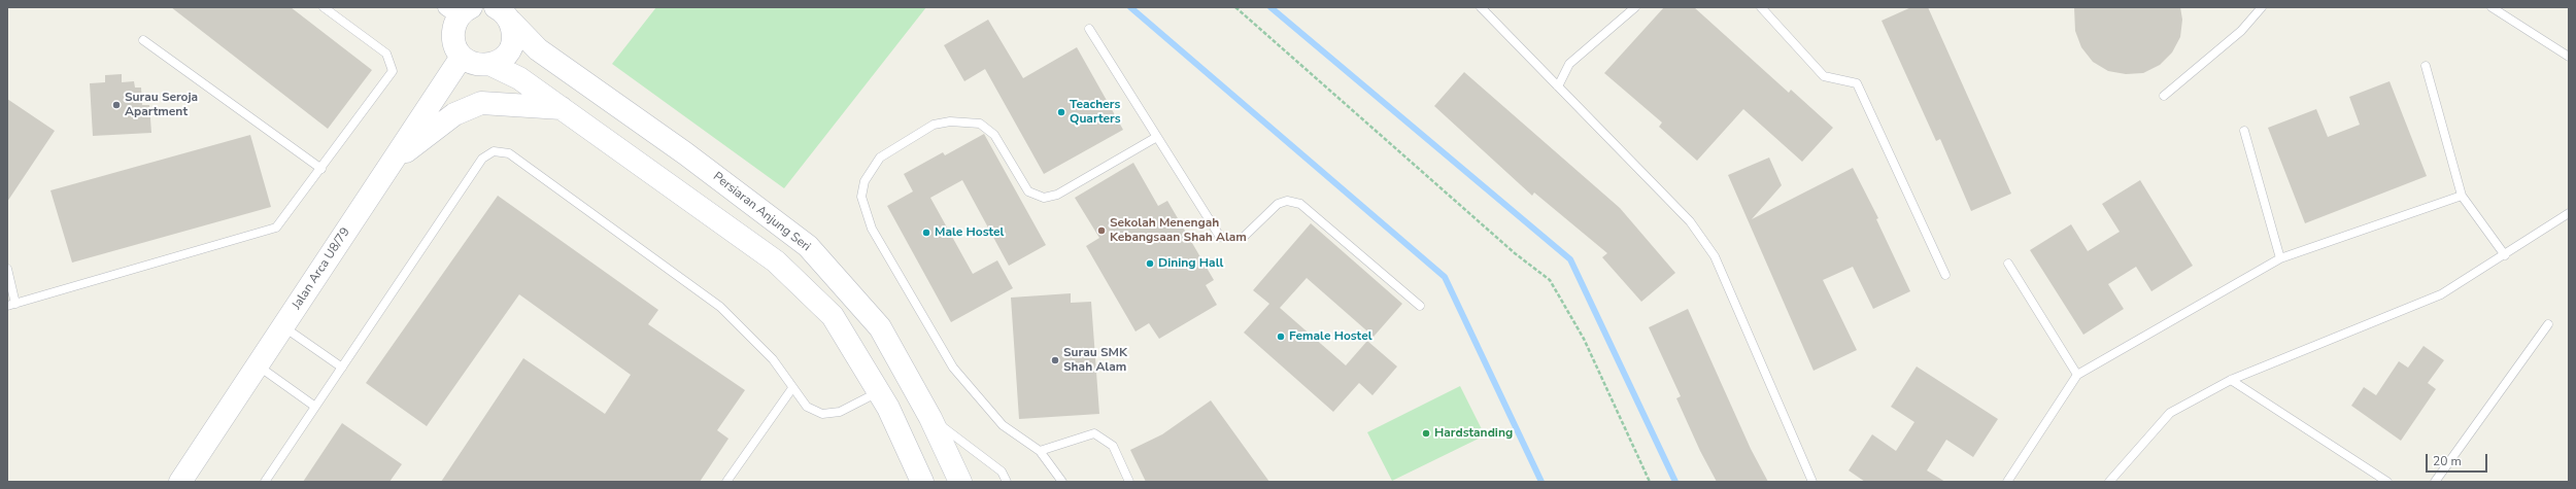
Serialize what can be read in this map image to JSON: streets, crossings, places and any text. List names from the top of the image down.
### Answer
{
  "streets": {
    "street": ["Persiaran Anjung Seri", "Jalan Arca U8/79"]
  },
  "places": [
    "Surau Seroja Apartment",
    "Teachers Quarters",
    "Sekolah Menengah Kebangsaan Shah Alam",
    "Male Hostel",
    "Dining Hall",
    "Female Hostel",
    "Surau SMK Shah Alam",
    "Hardstanding"
  ],
  "scale_bar": "20 m"
}
